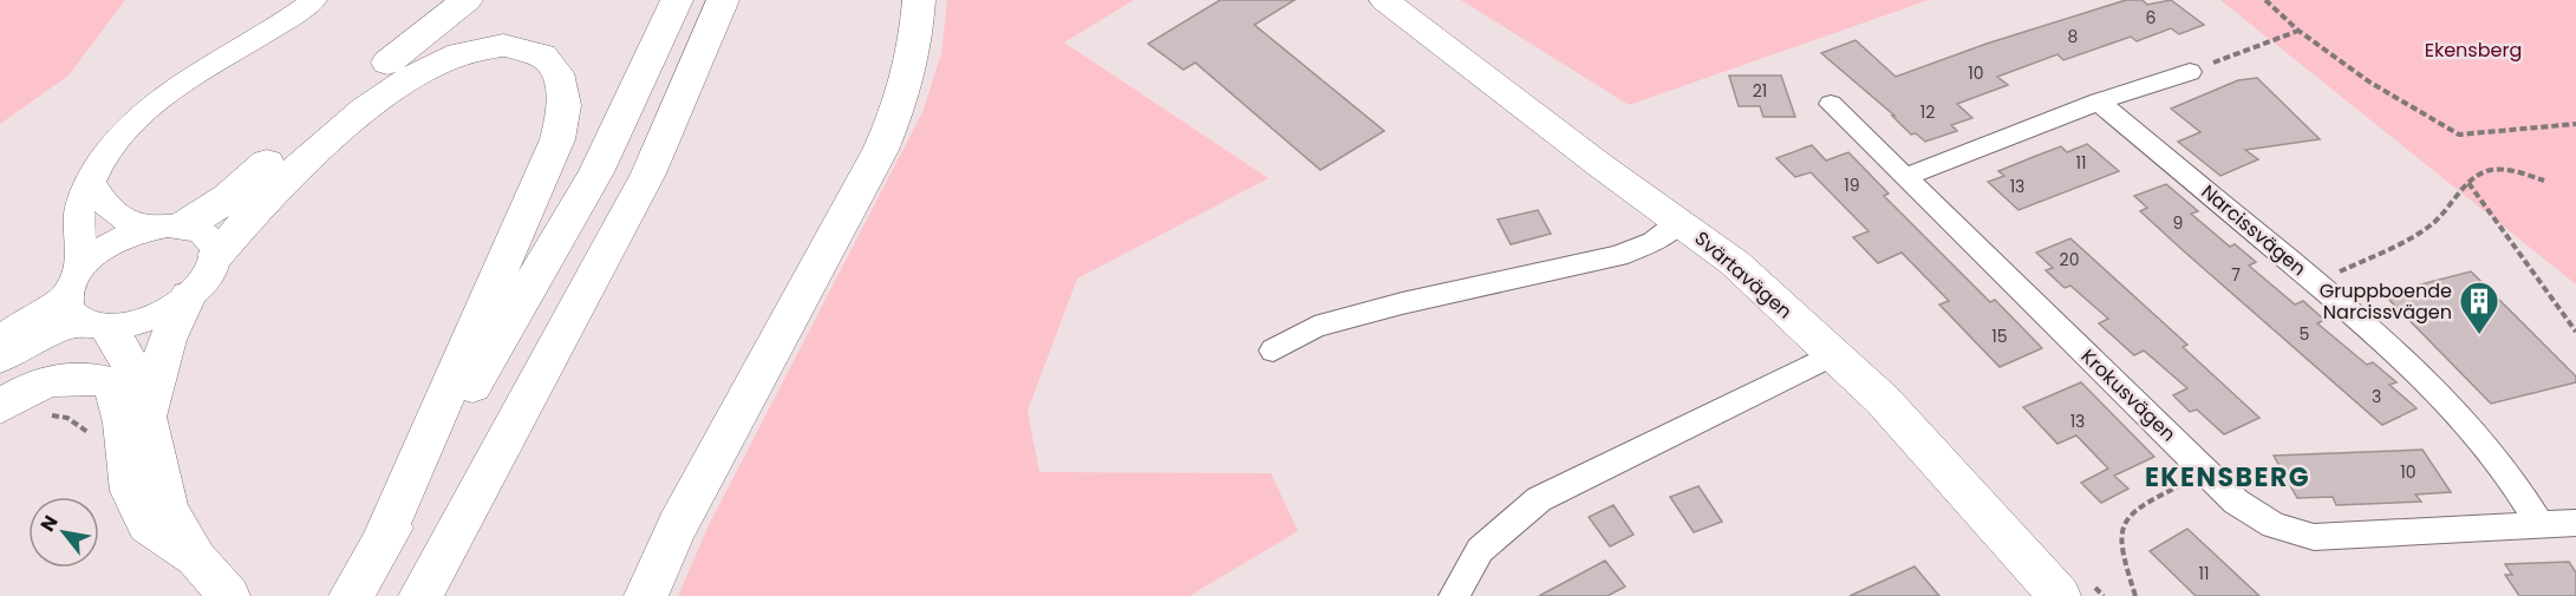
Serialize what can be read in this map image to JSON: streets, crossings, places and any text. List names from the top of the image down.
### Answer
{
  "streets": {
    "main road": ["Svärtavägen"],
    "street": ["Narcissvägen", "Krokusvägen"]
  },
  "crossings": [
    ["Narcissvägen", "Krokusvägen"]
  ],
  "districts": ["EKENSBERG"],
  "parks": ["Ekensberg"],
  "places": {
    "building": ["Gruppboende Narcissvägen"]
  },
  "house_numbers": [
    "6",
    "8",
    "10",
    "21",
    "12",
    "11",
    "19",
    "13",
    "9",
    "20",
    "7",
    "5",
    "15",
    "3",
    "13",
    "10",
    "11"
  ],
  "north": "top left"
}
